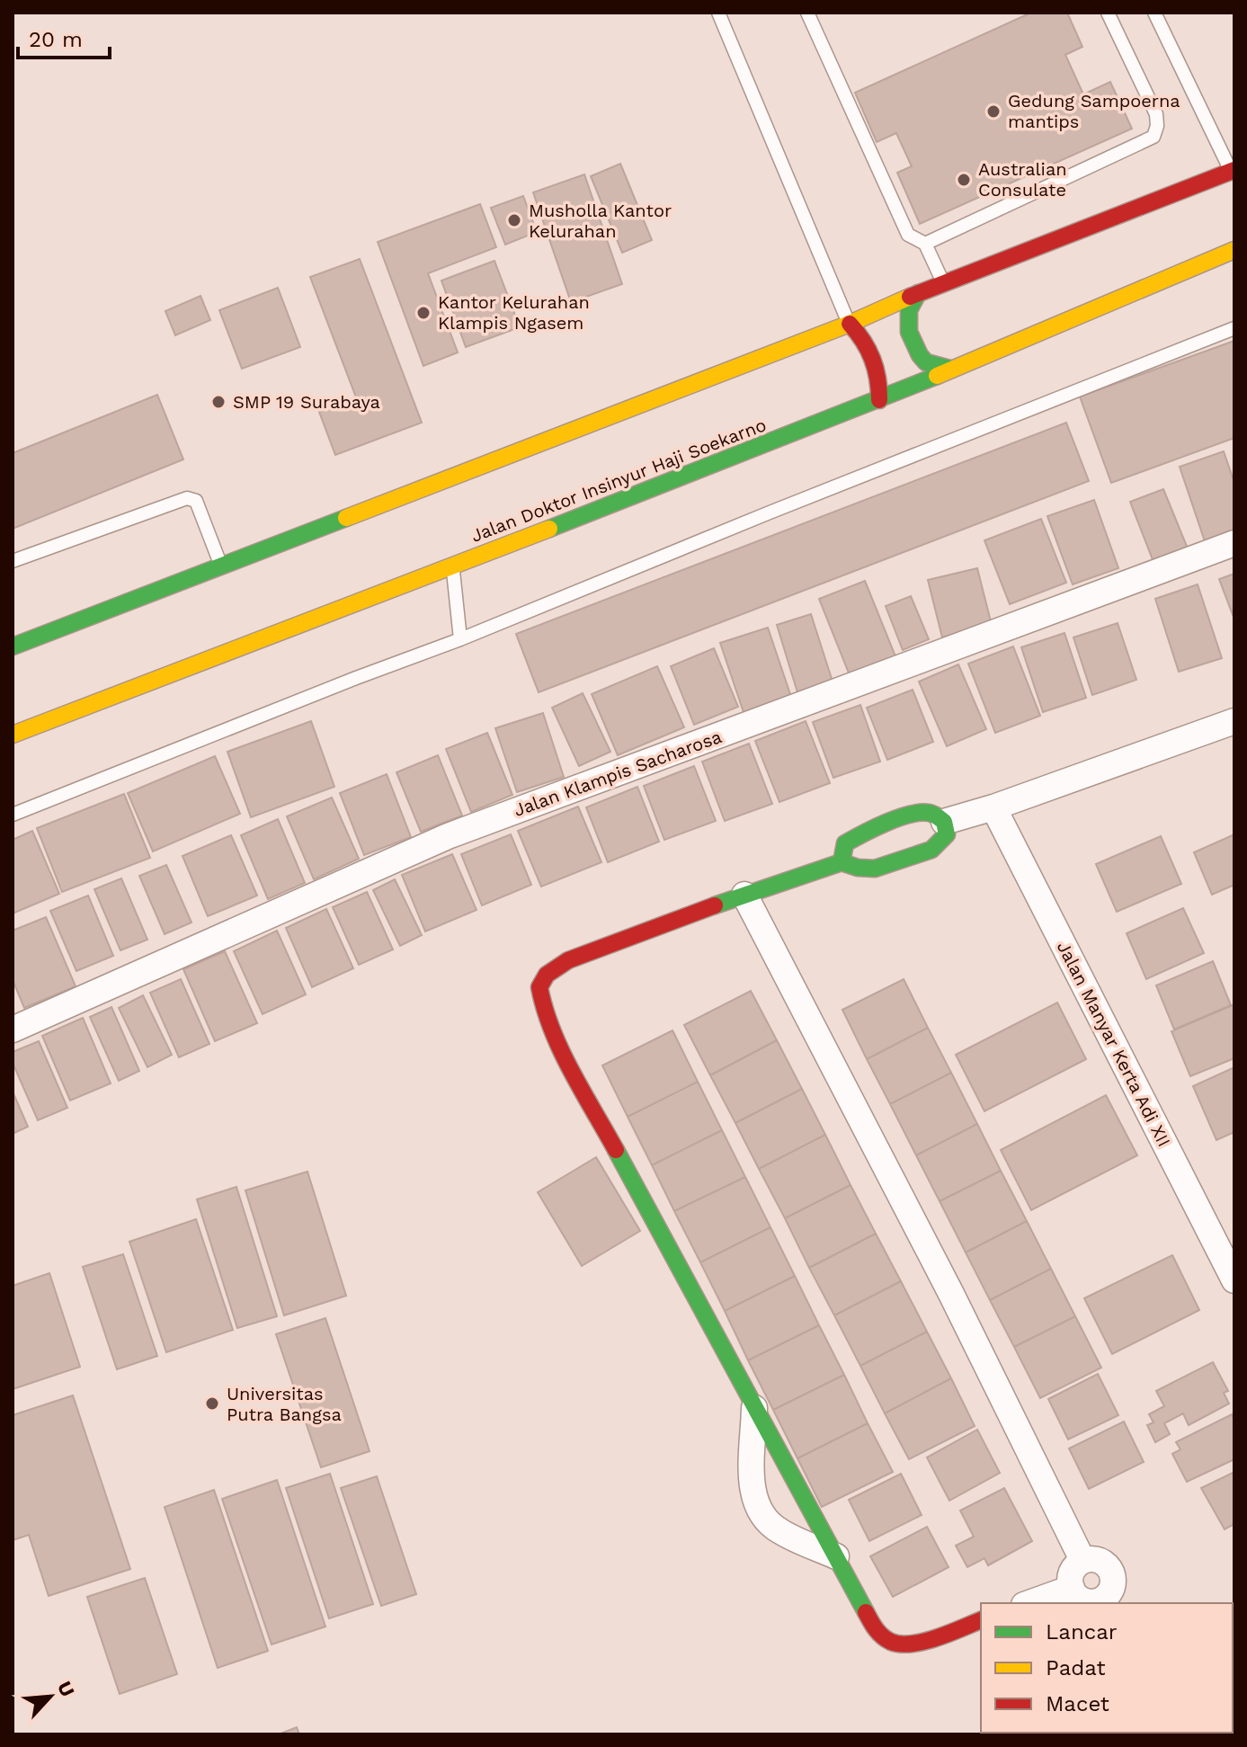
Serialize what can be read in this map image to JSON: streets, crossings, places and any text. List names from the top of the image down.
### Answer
{
  "streets": {
    "main road": ["Jalan Doktor Insinyur Haji Soekarno"],
    "street": ["Jalan Klampis Sacharosa", "Jalan Manyar Kerta Adi XII"]
  },
  "places": [
    "Gedung Sampoerna mantips",
    "Australian Consulate",
    "Musholla Kantor Kelurahan",
    "Kantor Kelurahan Klampis Ngasem",
    "SMP 19 Surabaya",
    "Universitas Putra Bangsa"
  ],
  "legend": ["Lancar", "Padat", "Macet"],
  "scale_bar": "20 m",
  "north": "top right"
}
